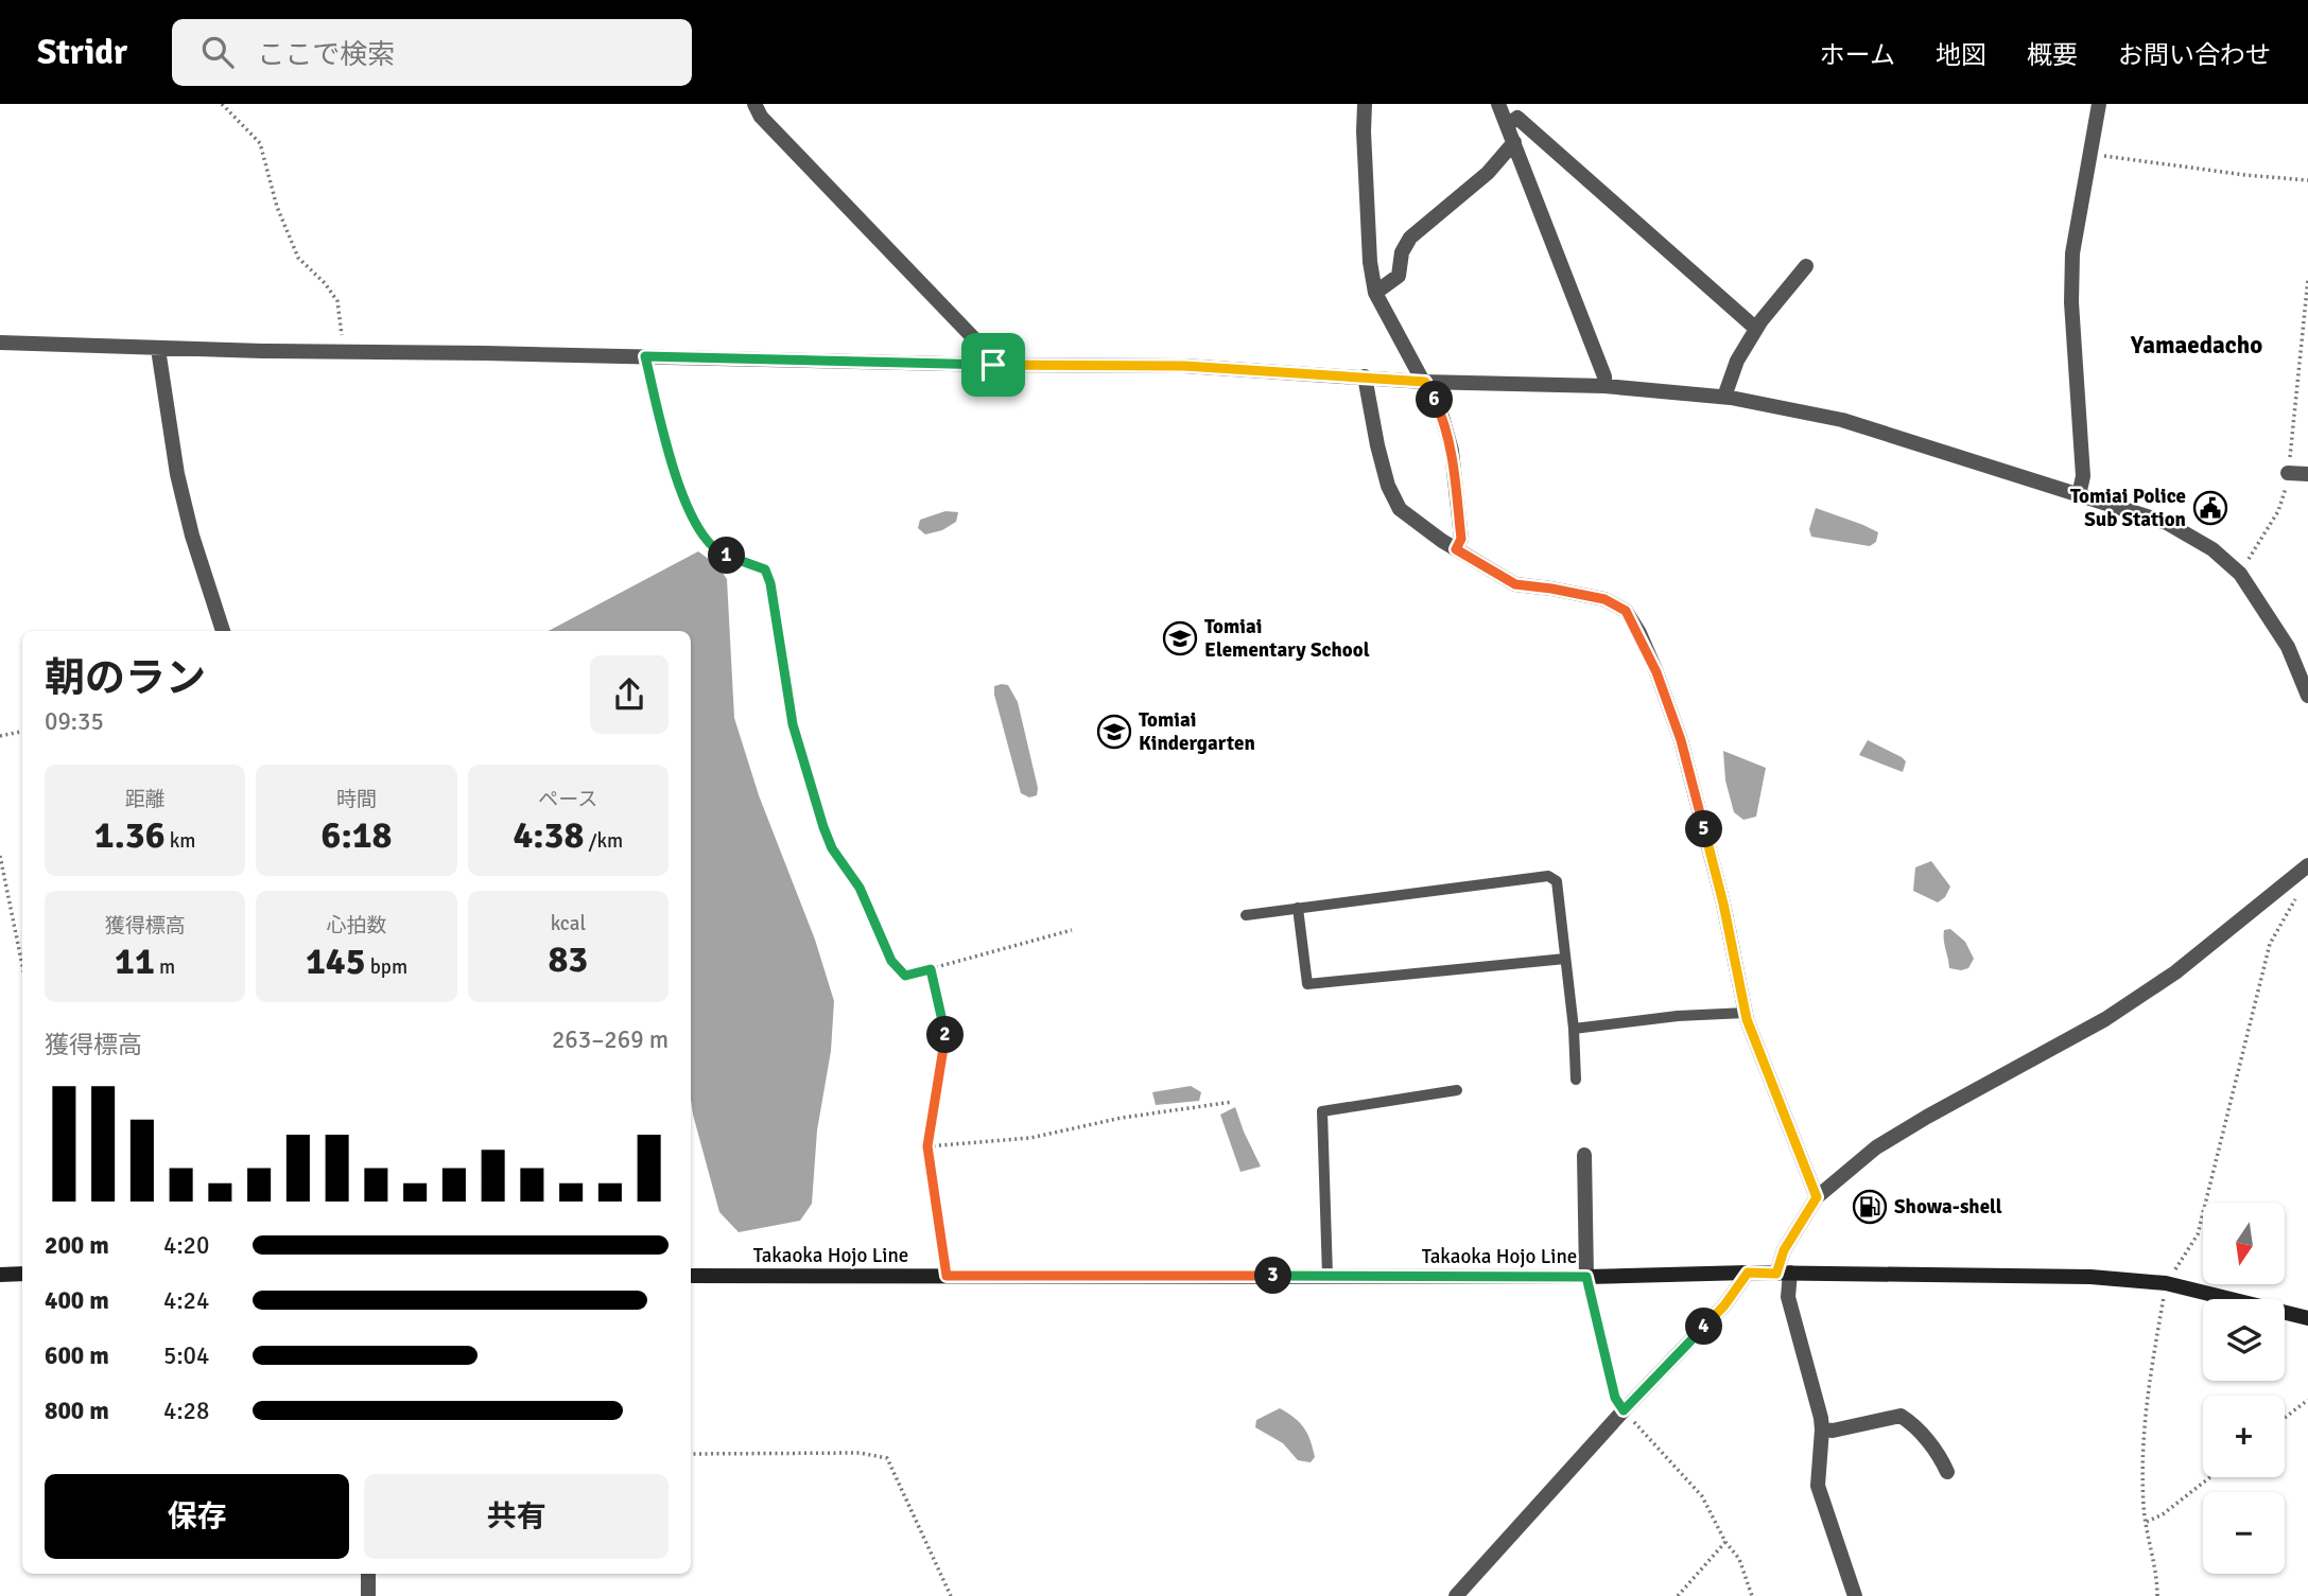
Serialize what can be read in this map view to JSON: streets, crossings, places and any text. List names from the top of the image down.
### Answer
{
  "streets": {
    "main road": ["Takaoka Hojo Line"]
  },
  "districts": ["Yamaedacho"],
  "places": {
    "public building": ["Tomiai Police Sub Station"],
    "school or university": ["Tomiai Elementary School", "Tomiai Kindergarten"],
    "fuel station": ["Showa-shell"]
  },
  "north": "bottom",
  "page": {
    "header": "Stridr",
    "search": "ここで検索",
    "nav": [
      "ホーム",
      "地図",
      "概要",
      "お問い合わせ"
    ],
    "pins": [
      "6",
      "1",
      "5",
      "2",
      "3",
      "4"
    ],
    "heading": ["朝のラン", "09:35"],
    "stats": [
      ["距離", "1.36 km"],
      ["時間", "6:18"],
      ["ペース", "4:38 /km"],
      ["獲得標高", "11 m"],
      ["心拍数", "145 bpm"],
      ["kcal", "83"]
    ],
    "chart": ["獲得標高", "263–269 m"],
    "map_buttons": ["+", "−"],
    "list": [
      {
        "name": "200 m",
        "note": "4:20"
      },
      {
        "name": "400 m",
        "note": "4:24"
      },
      {
        "name": "600 m",
        "note": "5:04"
      },
      {
        "name": "800 m",
        "note": "4:28"
      }
    ],
    "buttons": ["保存", "共有"]
  }
}
